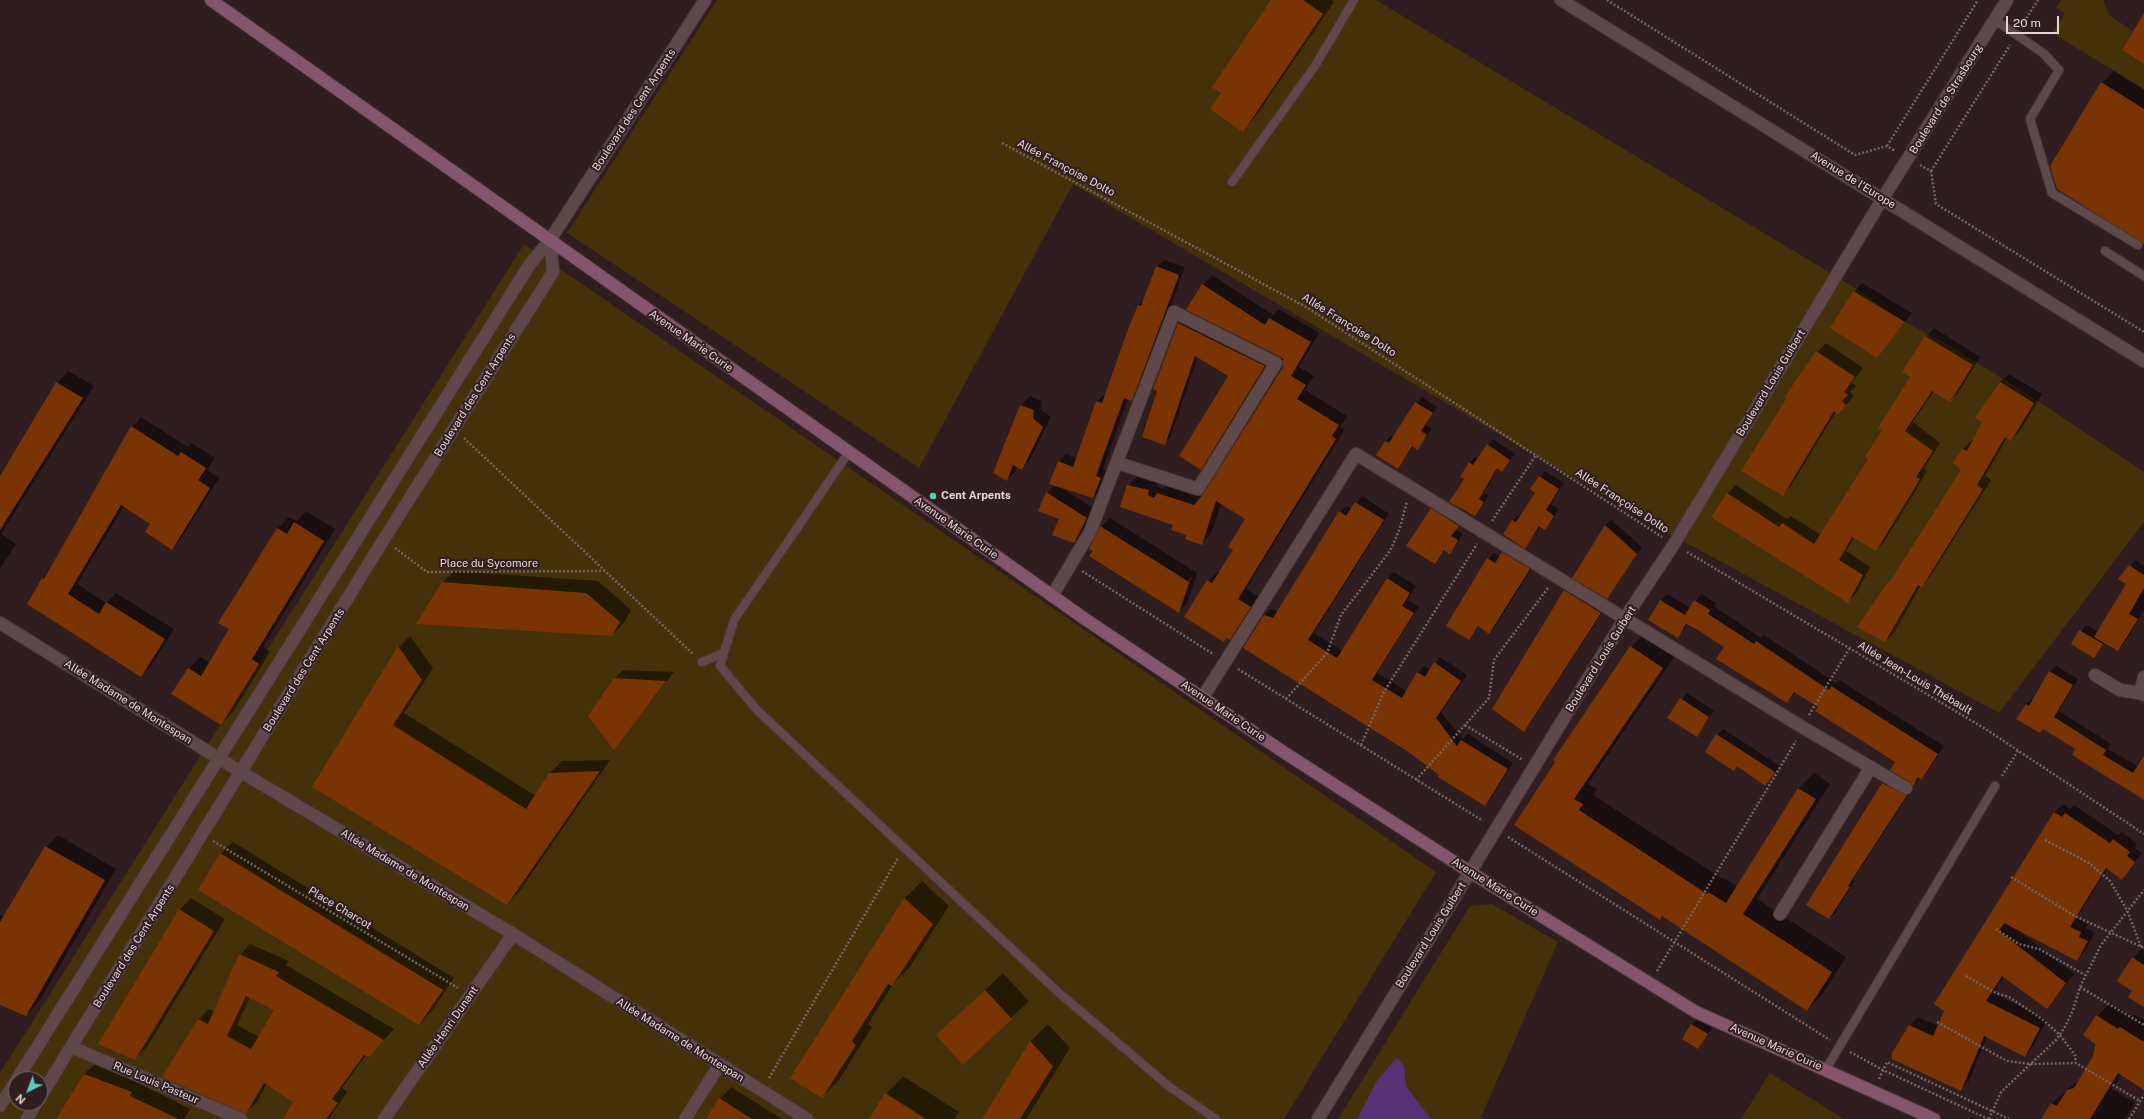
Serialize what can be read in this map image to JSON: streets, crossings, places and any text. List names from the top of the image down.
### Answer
{
  "streets": {
    "main road": ["Avenue Marie Curie"],
    "street": [
      "Boulevard de Strasbourg",
      "Boulevard des Cent Arpents",
      "Avenue de l'Europe",
      "Boulevard Louis Guibert",
      "Allée Madame de Montespan",
      "Allée Henri Dunant",
      "Rue Louis Pasteur"
    ],
    "path": [
      "Allée Françoise Dolto",
      "Place du Sycomore",
      "Allée Jean-Louis Thébault",
      "Place Charcot"
    ]
  },
  "crossings": [
    ["Boulevard de Strasbourg", "Avenue de l'Europe"],
    ["Boulevard de Strasbourg", "Boulevard Louis Guibert"],
    ["Boulevard des Cent Arpents", "Avenue Marie Curie"],
    ["Boulevard des Cent Arpents", "Place du Sycomore"],
    ["Boulevard des Cent Arpents", "Allée Madame de Montespan"],
    ["Boulevard des Cent Arpents", "Place Charcot"],
    ["Boulevard des Cent Arpents", "Rue Louis Pasteur"],
    ["Allée Françoise Dolto", "Boulevard Louis Guibert"],
    ["Allée Françoise Dolto", "Allée Jean-Louis Thébault"],
    ["Avenue de l'Europe", "Boulevard Louis Guibert"],
    ["Avenue Marie Curie", "Boulevard Louis Guibert"],
    ["Boulevard Louis Guibert", "Allée Jean-Louis Thébault"],
    ["Allée Madame de Montespan", "Allée Henri Dunant"],
    ["Place Charcot", "Allée Henri Dunant"]
  ],
  "places": ["Cent Arpents"],
  "scale_bar": "20 m",
  "north": "bottom left"
}
